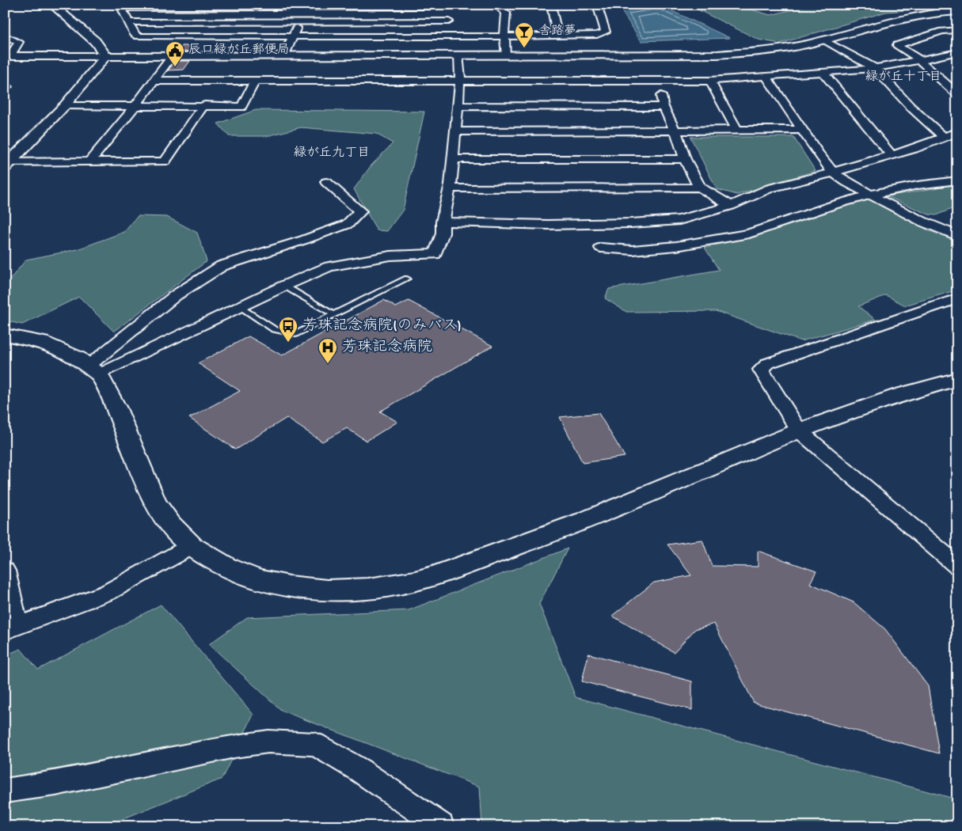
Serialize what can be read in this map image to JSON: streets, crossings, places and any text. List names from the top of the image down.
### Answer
{
  "districts": ["緑が丘十丁目", "緑が丘九丁目"],
  "places": {
    "bar": ["舎路夢"],
    "public building": ["辰口緑が丘郵便局"],
    "bus stop": ["芳珠記念病院(のみバス)"],
    "hospital": ["芳珠記念病院"]
  }
}
